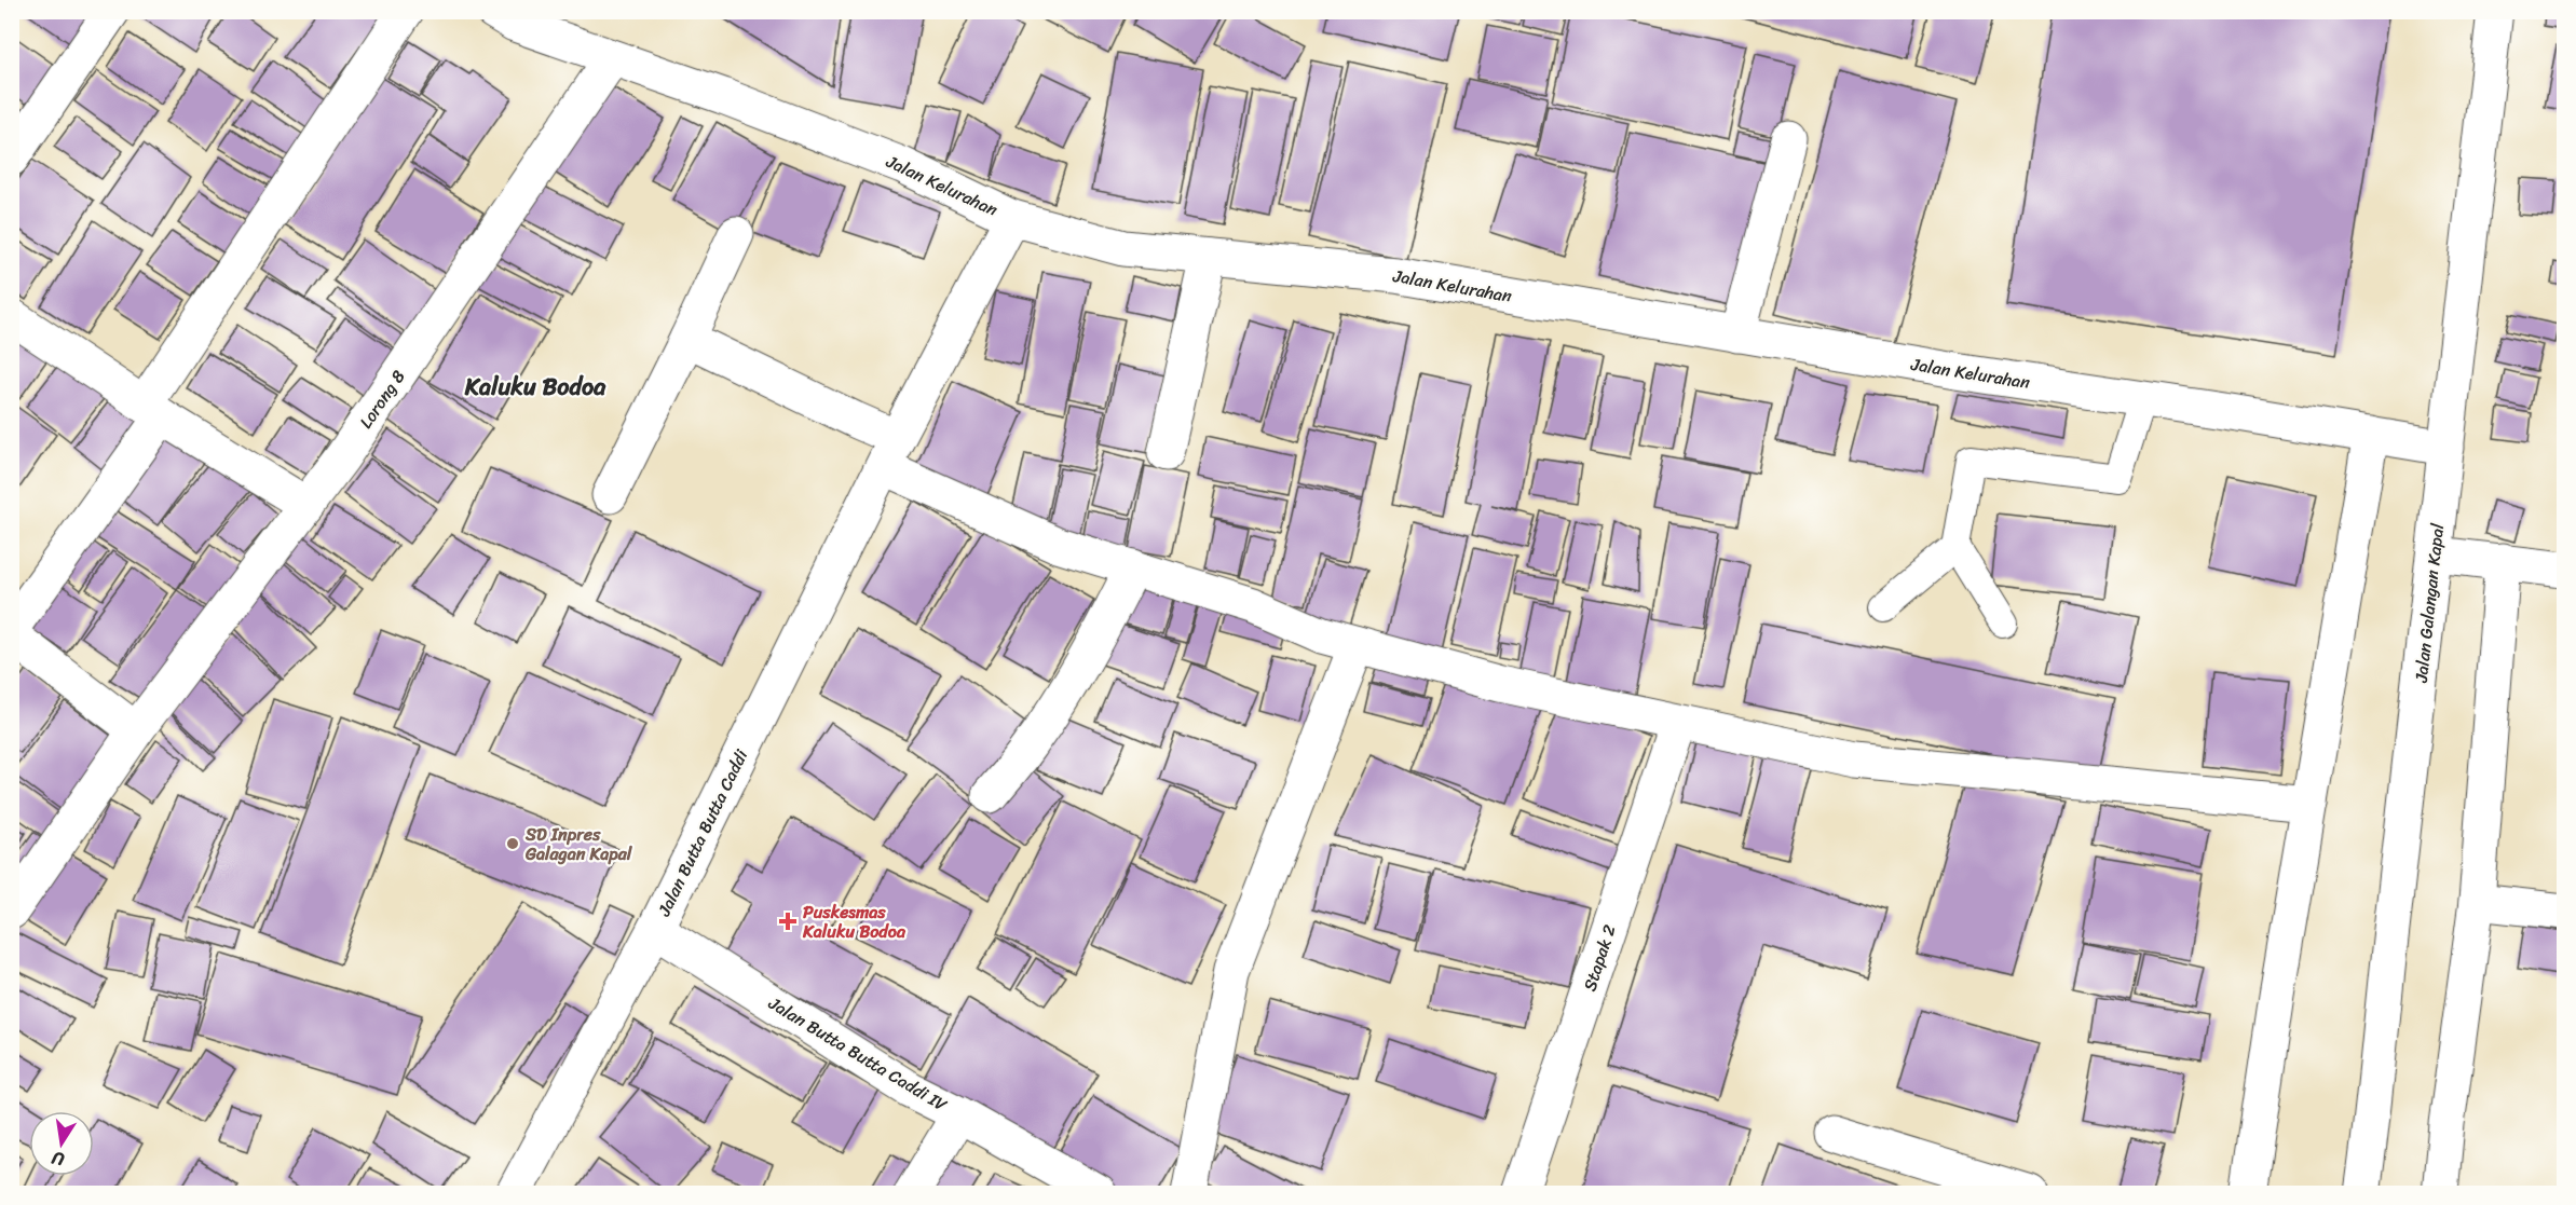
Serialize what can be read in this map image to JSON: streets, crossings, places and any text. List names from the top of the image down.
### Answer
{
  "streets": {
    "street": [
      "Jalan Kelurahan",
      "Lorong 8",
      "Jalan Galangan Kapal",
      "Jalan Butta Butta Caddi",
      "Stapak 2",
      "Jalan Butta Butta Caddi IV"
    ]
  },
  "crossings": [
    ["Jalan Kelurahan", "Lorong 8"],
    ["Jalan Kelurahan", "Jalan Galangan Kapal"],
    ["Jalan Kelurahan", "Jalan Butta Butta Caddi"],
    ["Jalan Butta Butta Caddi", "Jalan Butta Butta Caddi IV"]
  ],
  "districts": ["Kaluku Bodoa"],
  "places": {
    "other": ["SD Inpres Galagan Kapal"],
    "health": ["Puskesmas Kaluku Bodoa"]
  },
  "north": "bottom"
}
